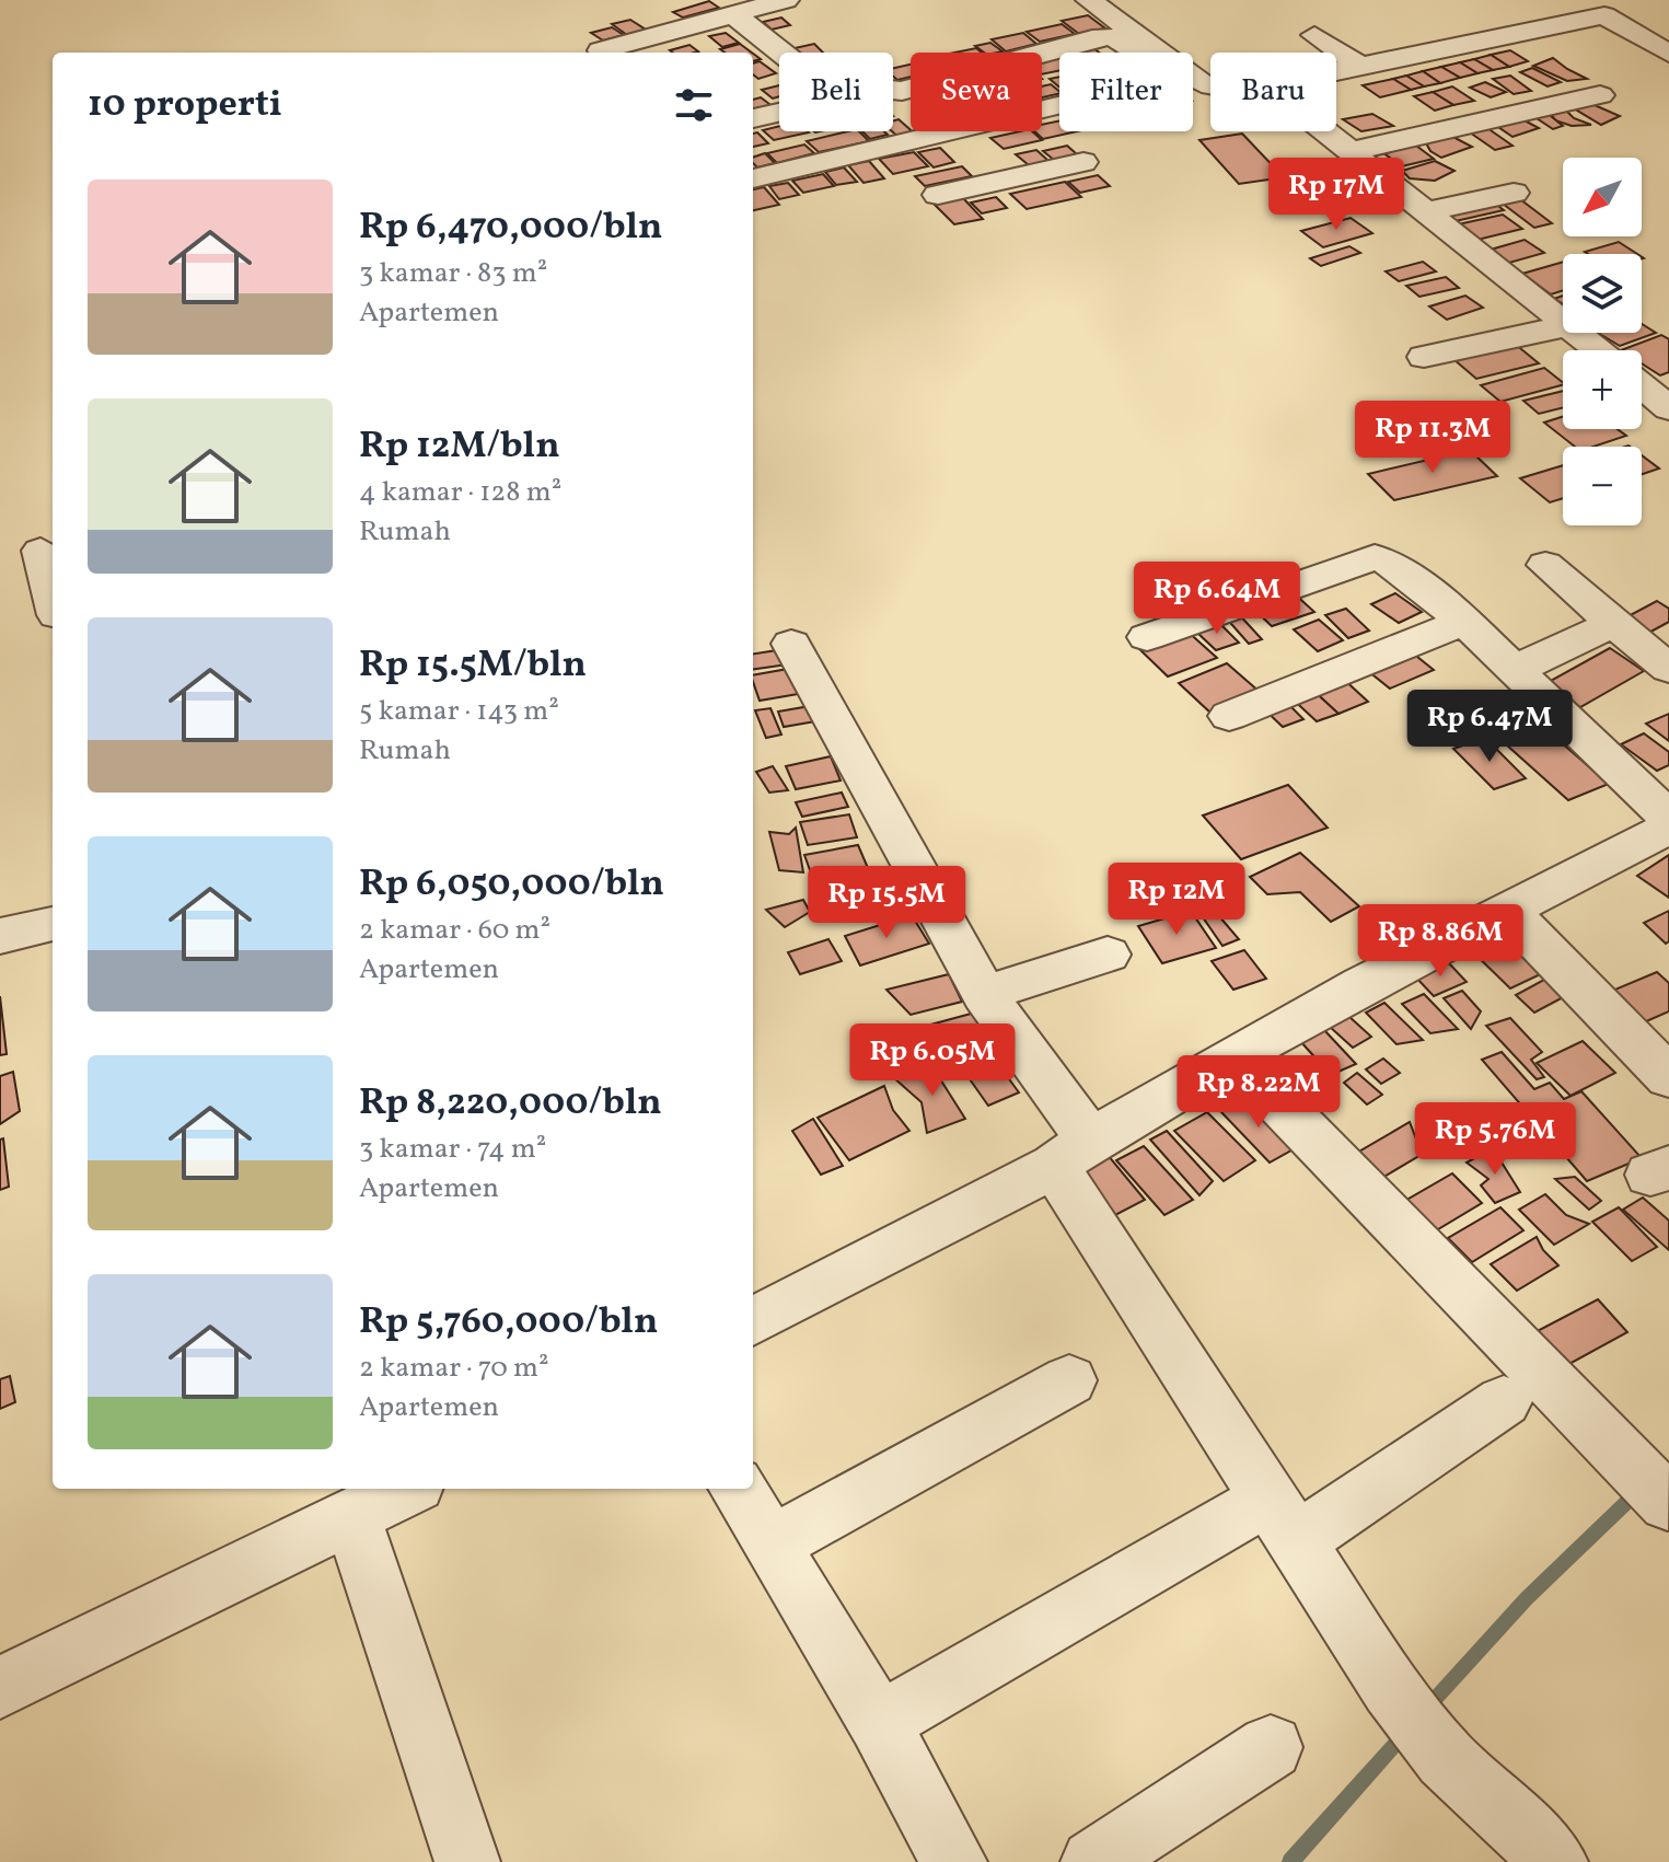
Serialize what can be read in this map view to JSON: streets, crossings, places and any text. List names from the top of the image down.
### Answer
{
  "north": "bottom left",
  "page": {
    "chip": [
      "Beli",
      "Sewa",
      "Filter",
      "Baru"
    ],
    "heading": "10 properti",
    "map_buttons": ["+", "−"],
    "price": [
      "Rp 17M",
      "Rp 11.3M",
      "Rp 6.64M",
      "Rp 6.47M",
      "Rp 12M",
      "Rp 15.5M",
      "Rp 8.86M",
      "Rp 6.05M",
      "Rp 8.22M",
      "Rp 5.76M"
    ],
    "list": [
      {
        "name": "Rp 6,470,000/bln",
        "note": "3 kamar · 83 m² · Apartemen"
      },
      {
        "name": "Rp 12M/bln",
        "note": "4 kamar · 128 m² · Rumah"
      },
      {
        "name": "Rp 15.5M/bln",
        "note": "5 kamar · 143 m² · Rumah"
      },
      {
        "name": "Rp 6,050,000/bln",
        "note": "2 kamar · 60 m² · Apartemen"
      },
      {
        "name": "Rp 8,220,000/bln",
        "note": "3 kamar · 74 m² · Apartemen"
      },
      {
        "name": "Rp 5,760,000/bln",
        "note": "2 kamar · 70 m² · Apartemen"
      }
    ]
  }
}
